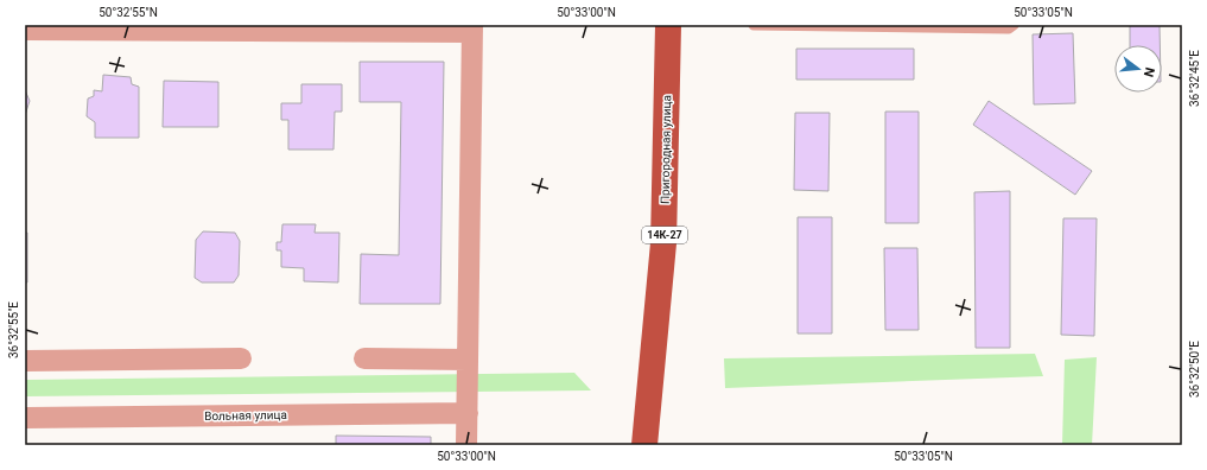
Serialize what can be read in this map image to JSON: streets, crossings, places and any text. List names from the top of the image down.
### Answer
{
  "streets": {
    "main road": ["Пригородная улица", "14К-27"],
    "street": ["Вольная улица"]
  },
  "north": "right",
  "coordinates": [
    "50°32'55\"N",
    "50°33'00\"N",
    "50°33'05\"N",
    "36°32'45\"E",
    "36°32'55\"E",
    "36°32'50\"E"
  ]
}
